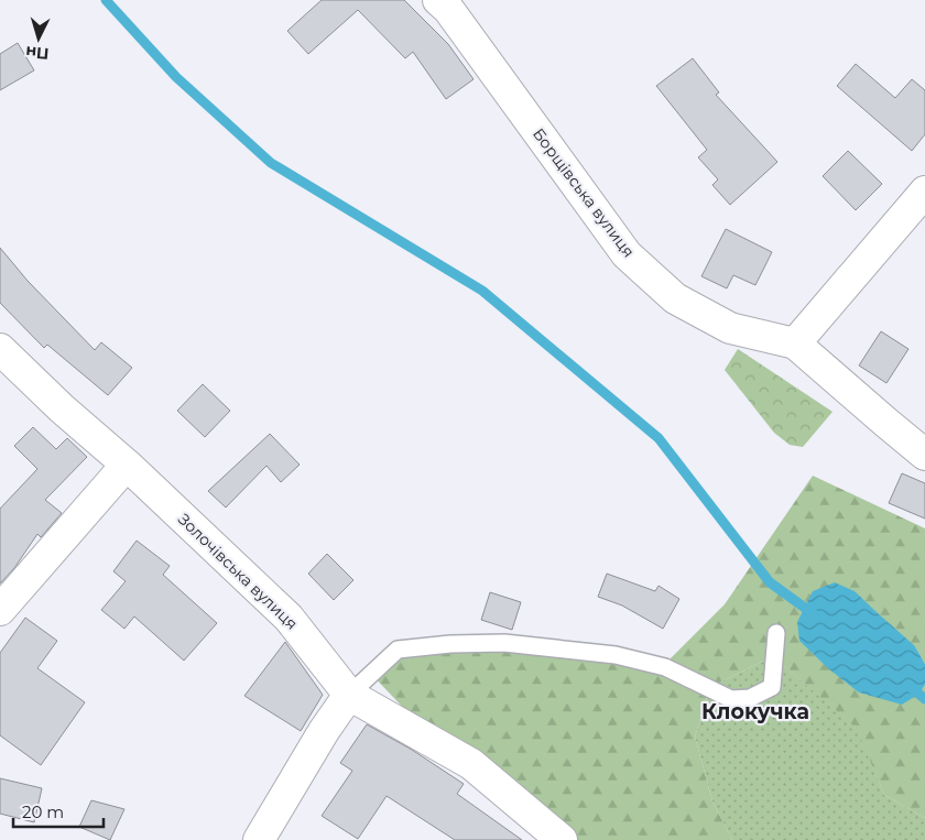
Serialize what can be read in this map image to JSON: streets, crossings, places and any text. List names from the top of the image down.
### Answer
{
  "streets": {
    "street": ["Борщівська вулиця", "Золочівська вулиця"]
  },
  "districts": ["Клокучка"],
  "scale_bar": "20 m",
  "north": "bottom"
}
